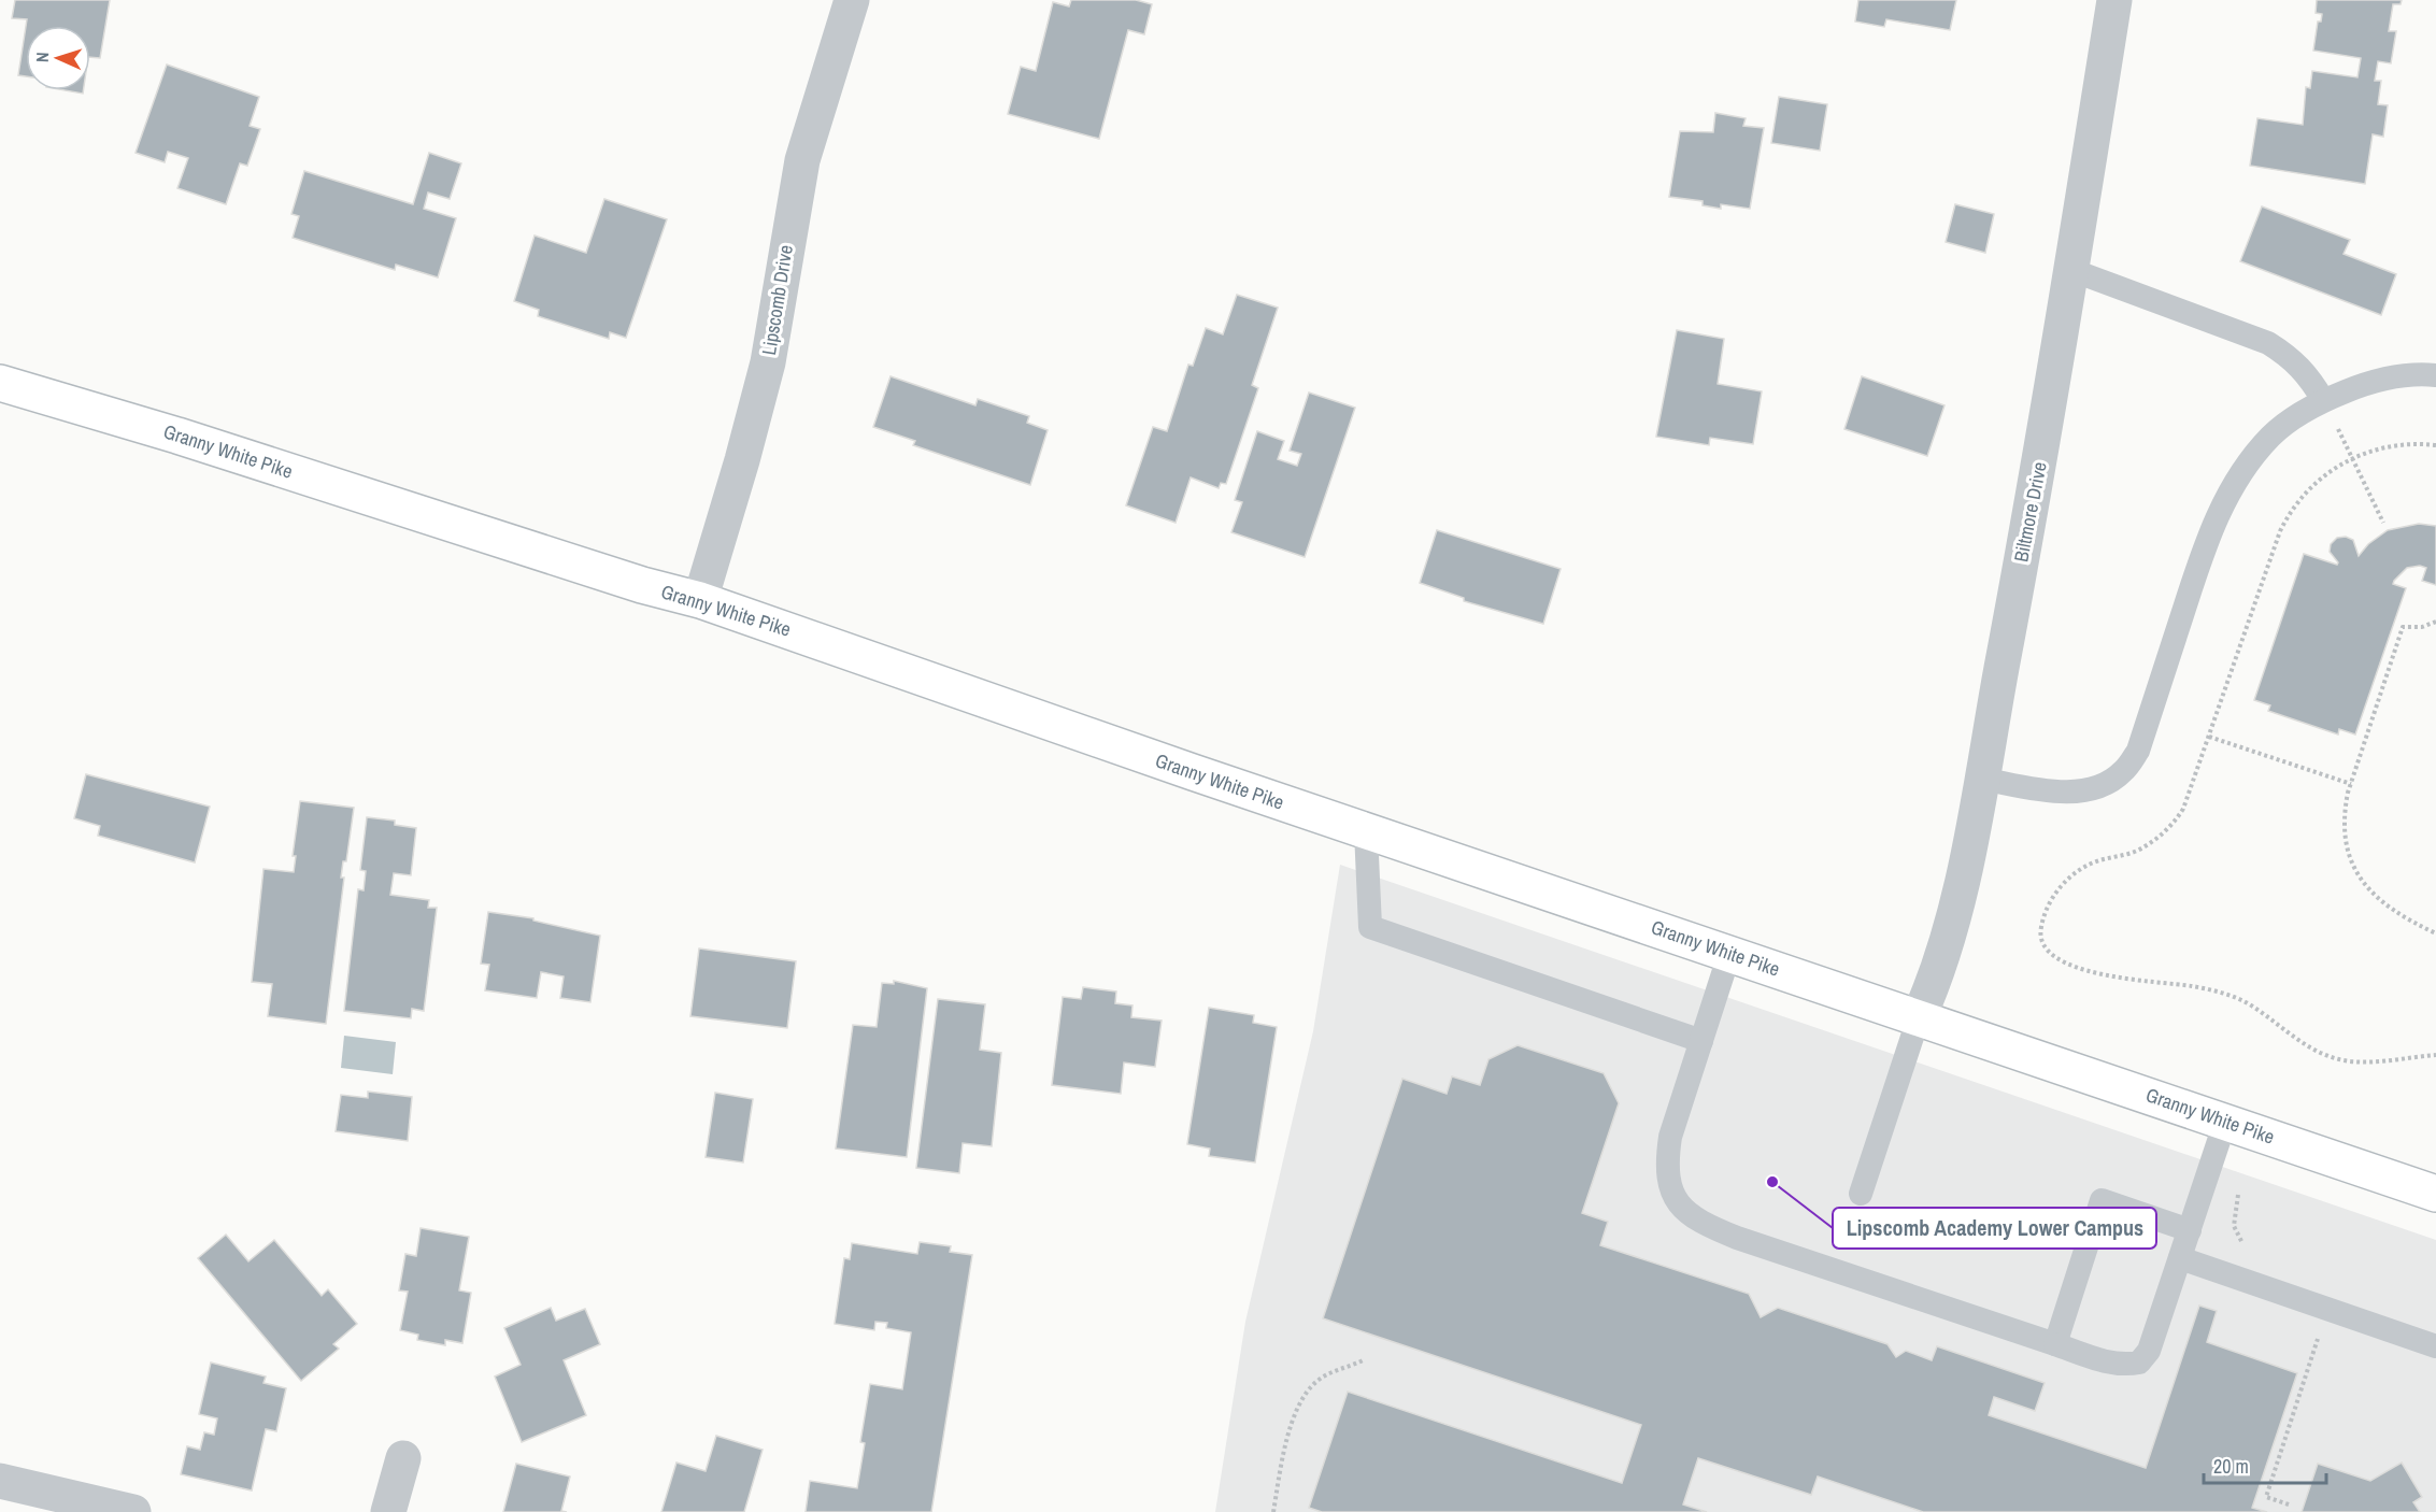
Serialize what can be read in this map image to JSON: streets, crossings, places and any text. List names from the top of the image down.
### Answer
{
  "streets": {
    "main road": ["Granny White Pike"],
    "street": ["Lipscomb Drive", "Biltmore Drive"]
  },
  "crossings": [
    ["Lipscomb Drive", "Granny White Pike"],
    ["Granny White Pike", "Biltmore Drive"]
  ],
  "places": ["Lipscomb Academy Lower Campus"],
  "scale_bar": "20 m",
  "north": "left"
}
